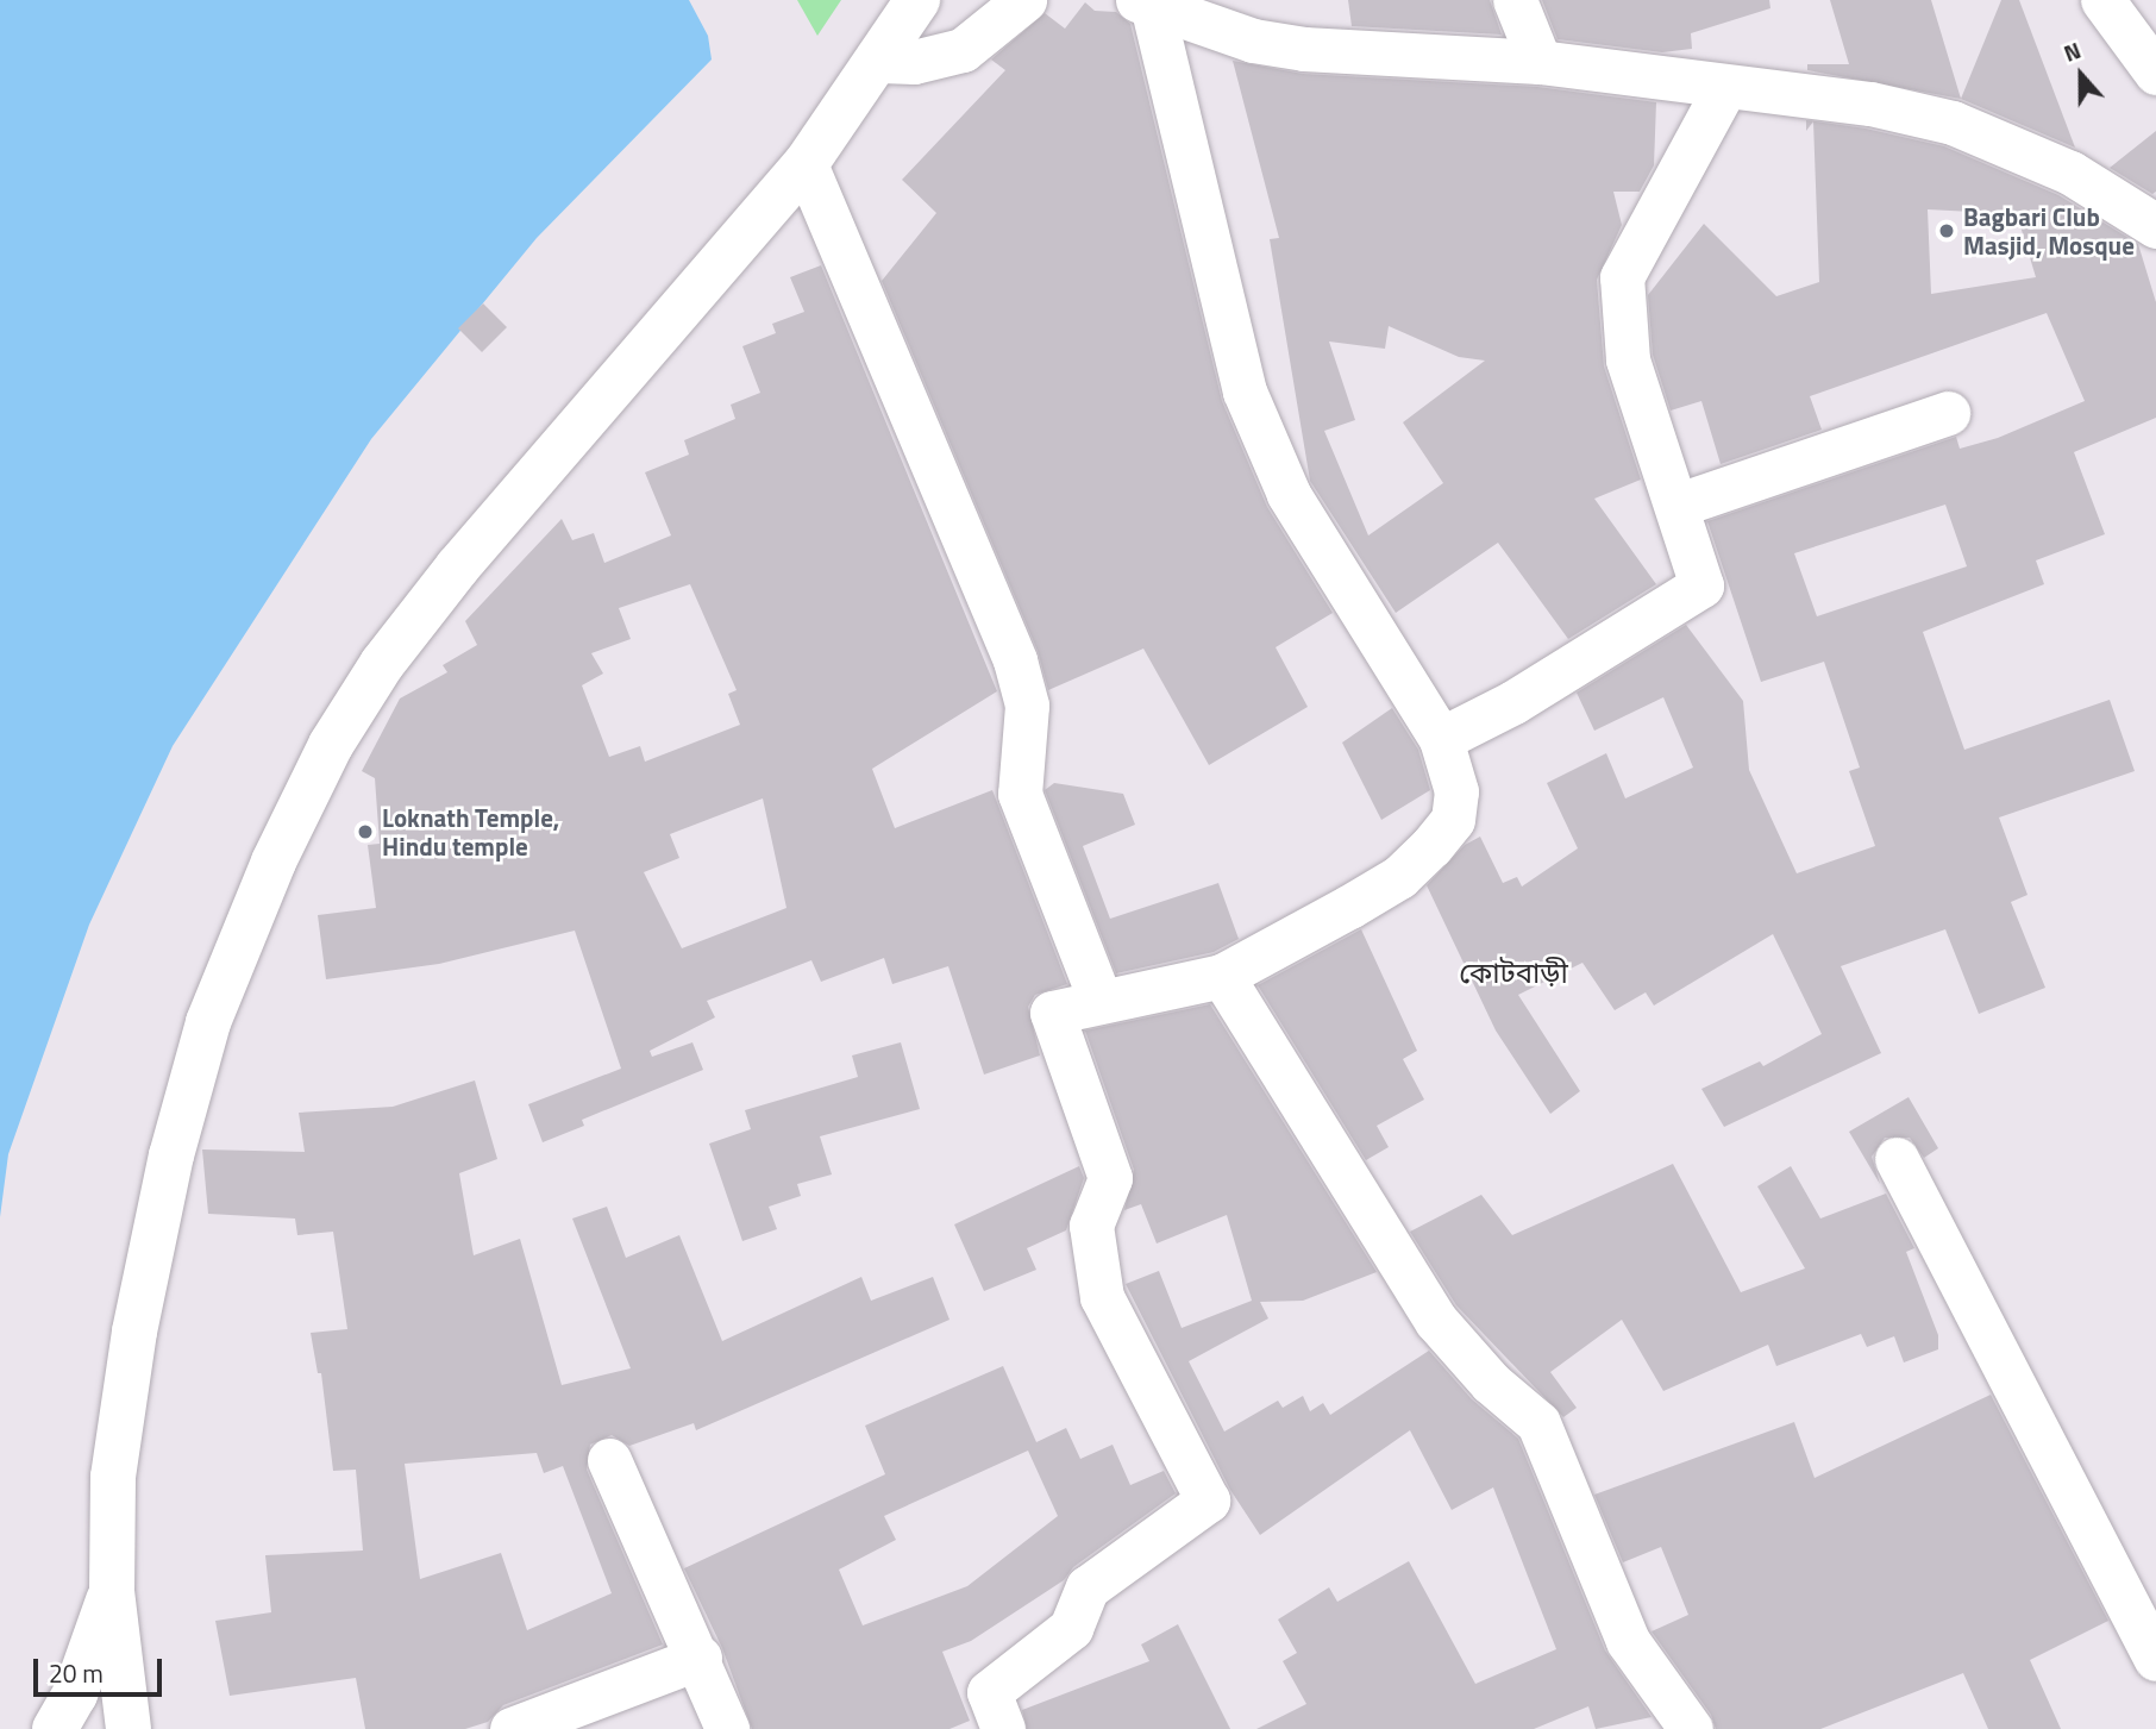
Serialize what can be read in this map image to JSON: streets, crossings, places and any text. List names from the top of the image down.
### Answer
{
  "districts": ["কোটবাড়ী"],
  "places": ["Bagbari Club Masjid, Mosque", "Loknath Temple, Hindu temple"],
  "scale_bar": "20 m",
  "north": "top"
}
